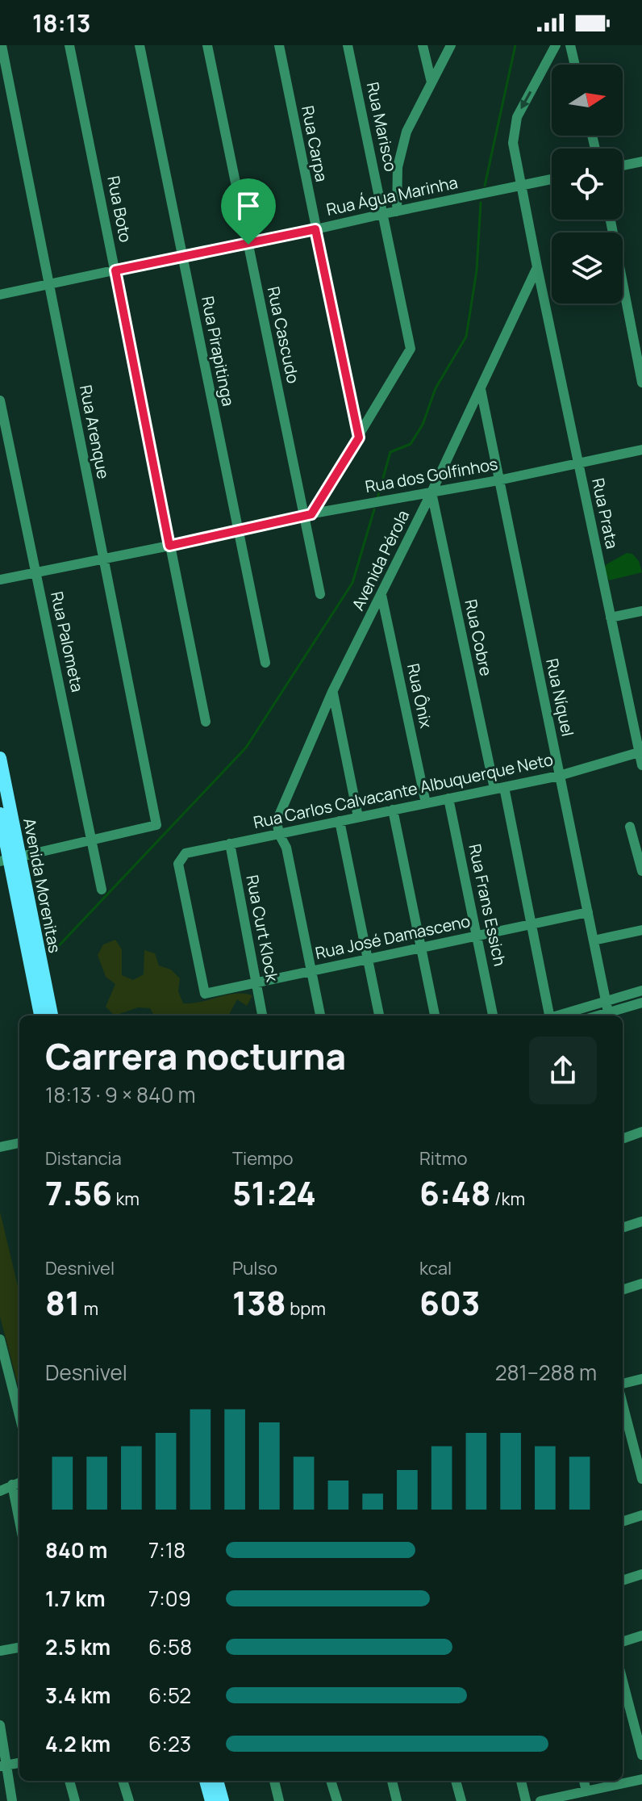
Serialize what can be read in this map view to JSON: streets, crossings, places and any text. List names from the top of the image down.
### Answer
{
  "streets": {
    "main road": ["Avenida Morenitas"],
    "street": [
      "Rua Marisco",
      "Rua Carpa",
      "Rua Água Marinha",
      "Rua Boto",
      "Rua Cascudo",
      "Rua Pirapitinga",
      "Rua Arenque",
      "Rua dos Golfinhos",
      "Rua Prata",
      "Avenida Pérola",
      "Rua Cobre",
      "Rua Palometa",
      "Rua Ônix",
      "Rua Níquel",
      "Rua Carlos Calvacante Albuquerque Neto",
      "Rua Frans Essich",
      "Rua Curt Klock",
      "Rua José Damasceno"
    ]
  },
  "crossings": [
    ["Rua Marisco", "Rua Carpa"],
    ["Rua Marisco", "Rua Água Marinha"],
    ["Rua Marisco", "Rua Cascudo"],
    ["Rua Marisco", "Rua dos Golfinhos"],
    ["Rua Carpa", "Rua Água Marinha"],
    ["Rua Água Marinha", "Rua Boto"],
    ["Rua Água Marinha", "Rua Cascudo"],
    ["Rua Água Marinha", "Rua Pirapitinga"],
    ["Rua Água Marinha", "Rua Arenque"],
    ["Rua Água Marinha", "Rua Prata"],
    ["Rua Boto", "Rua dos Golfinhos"],
    ["Rua Cascudo", "Rua dos Golfinhos"],
    ["Rua Pirapitinga", "Rua dos Golfinhos"],
    ["Rua Arenque", "Rua dos Golfinhos"],
    ["Rua Arenque", "Rua Palometa"],
    ["Rua dos Golfinhos", "Rua Prata"],
    ["Rua dos Golfinhos", "Avenida Pérola"],
    ["Rua dos Golfinhos", "Rua Cobre"],
    ["Rua dos Golfinhos", "Rua Palometa"],
    ["Rua dos Golfinhos", "Rua Níquel"],
    ["Rua Prata", "Avenida Pérola"],
    ["Rua Prata", "Rua Carlos Calvacante Albuquerque Neto"],
    ["Avenida Pérola", "Rua Cobre"],
    ["Avenida Pérola", "Rua Ônix"],
    ["Avenida Pérola", "Rua Níquel"],
    ["Avenida Pérola", "Rua Carlos Calvacante Albuquerque Neto"],
    ["Rua Cobre", "Rua Carlos Calvacante Albuquerque Neto"],
    ["Rua Cobre", "Rua José Damasceno"],
    ["Rua Ônix", "Rua Carlos Calvacante Albuquerque Neto"],
    ["Rua Níquel", "Rua Carlos Calvacante Albuquerque Neto"],
    ["Rua Níquel", "Rua José Damasceno"],
    ["Rua Carlos Calvacante Albuquerque Neto", "Rua Frans Essich"],
    ["Rua Carlos Calvacante Albuquerque Neto", "Rua Curt Klock"],
    ["Rua Carlos Calvacante Albuquerque Neto", "Rua José Damasceno"],
    ["Rua Frans Essich", "Rua José Damasceno"],
    ["Rua Curt Klock", "Rua José Damasceno"]
  ],
  "north": "right",
  "page": {
    "status": "18:13",
    "heading": ["Carrera nocturna", "18:13 · 9 × 840 m"],
    "stats": [
      ["Distancia", "7.56 km"],
      ["Tiempo", "51:24"],
      ["Ritmo", "6:48 /km"],
      ["Desnivel", "81 m"],
      ["Pulso", "138 bpm"],
      ["kcal", "603"]
    ],
    "chart": ["Desnivel", "281–288 m"],
    "list": [
      {
        "name": "840 m",
        "note": "7:18"
      },
      {
        "name": "1.7 km",
        "note": "7:09"
      },
      {
        "name": "2.5 km",
        "note": "6:58"
      },
      {
        "name": "3.4 km",
        "note": "6:52"
      },
      {
        "name": "4.2 km",
        "note": "6:23"
      }
    ]
  }
}
